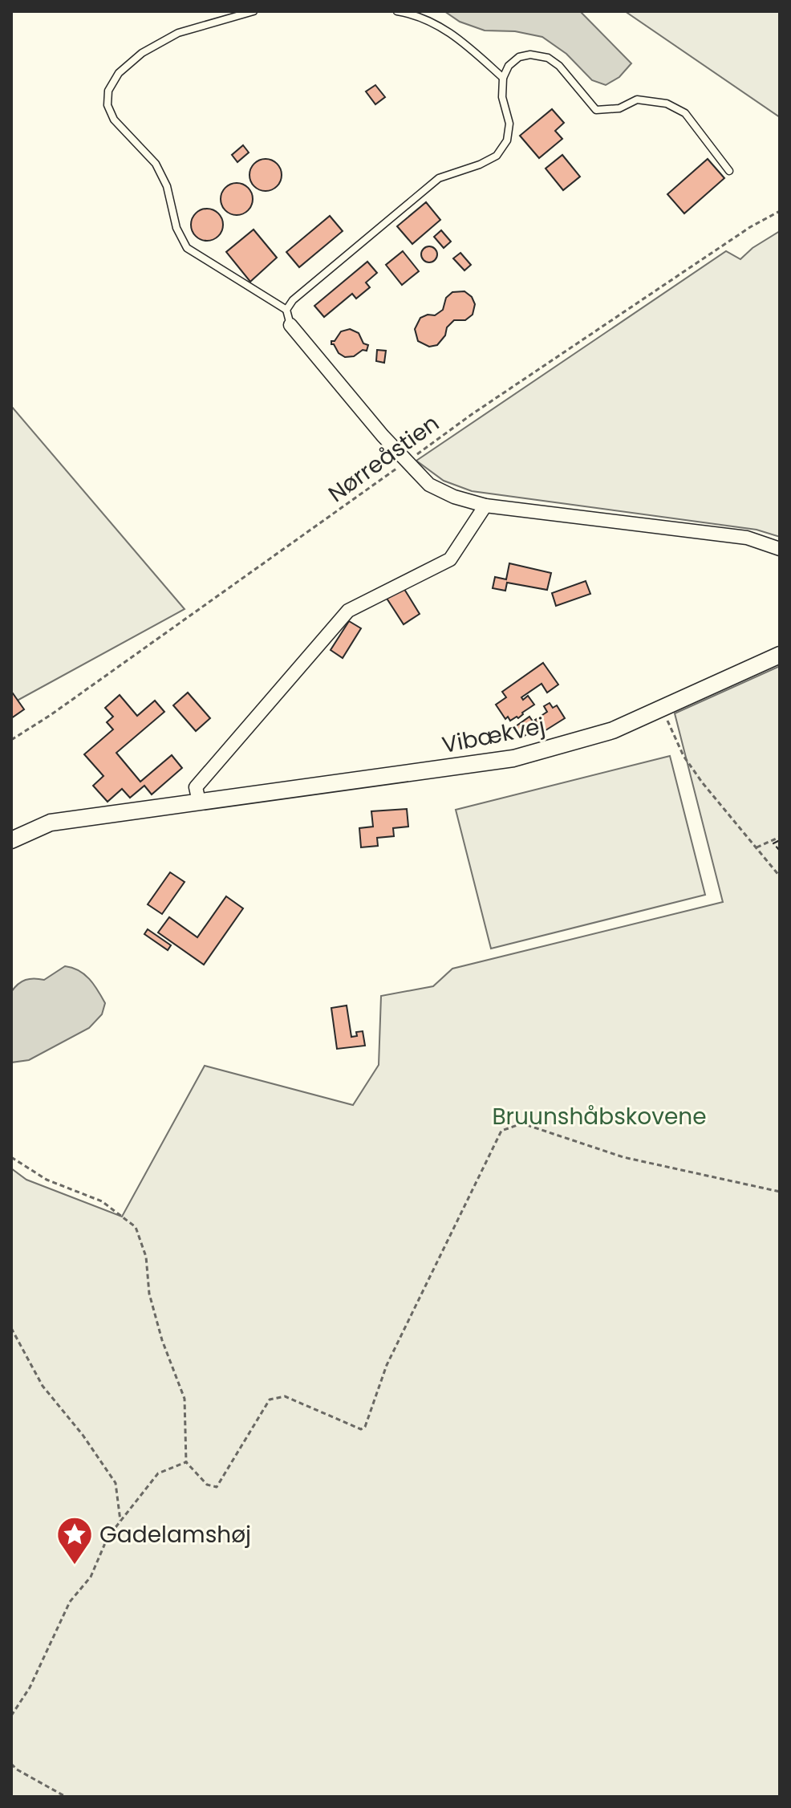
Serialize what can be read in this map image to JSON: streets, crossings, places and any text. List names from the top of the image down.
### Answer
{
  "streets": {
    "street": ["Vibækvej"],
    "path": ["Nørreåstien"]
  },
  "parks": ["Bruunshåbskovene"],
  "places": {
    "place": ["Gadelamshøj"]
  }
}
